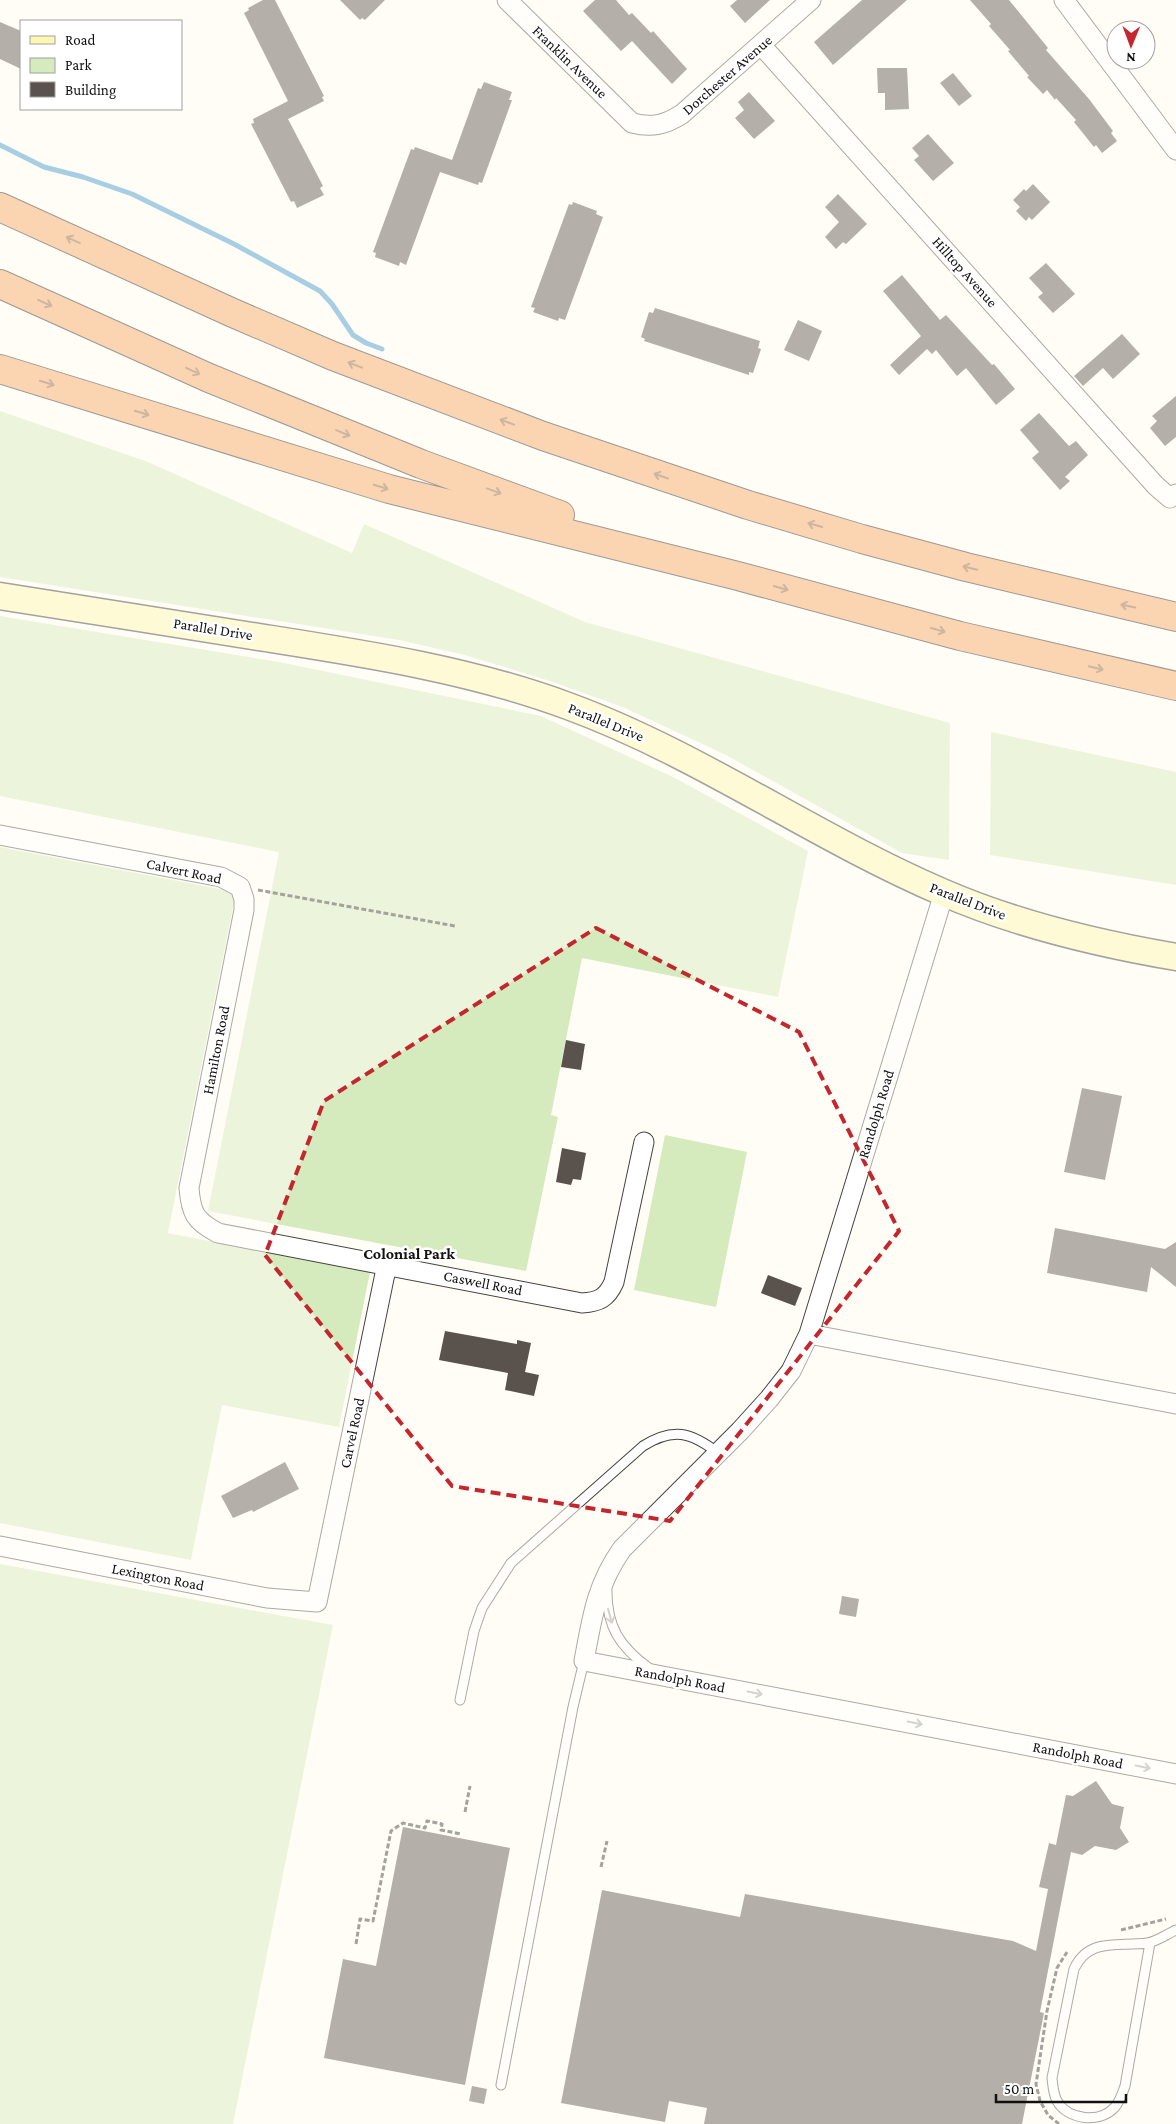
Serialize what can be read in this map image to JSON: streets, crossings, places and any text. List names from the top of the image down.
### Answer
{
  "streets": {
    "street": [
      "Franklin Avenue",
      "Dorchester Avenue",
      "Hilltop Avenue",
      "Parallel Drive",
      "Calvert Road",
      "Hamilton Road",
      "Randolph Road",
      "Caswell Road",
      "Carvel Road",
      "Lexington Road"
    ]
  },
  "crossings": [
    ["Franklin Avenue", "Dorchester Avenue"],
    ["Dorchester Avenue", "Hilltop Avenue"],
    ["Parallel Drive", "Randolph Road"],
    ["Calvert Road", "Hamilton Road"],
    ["Hamilton Road", "Caswell Road"],
    ["Caswell Road", "Carvel Road"],
    ["Carvel Road", "Lexington Road"]
  ],
  "one_way": ["Randolph Road"],
  "districts": ["Colonial Park"],
  "legend": ["Road", "Park", "Building"],
  "scale_bar": "50 m",
  "north": "bottom"
}
